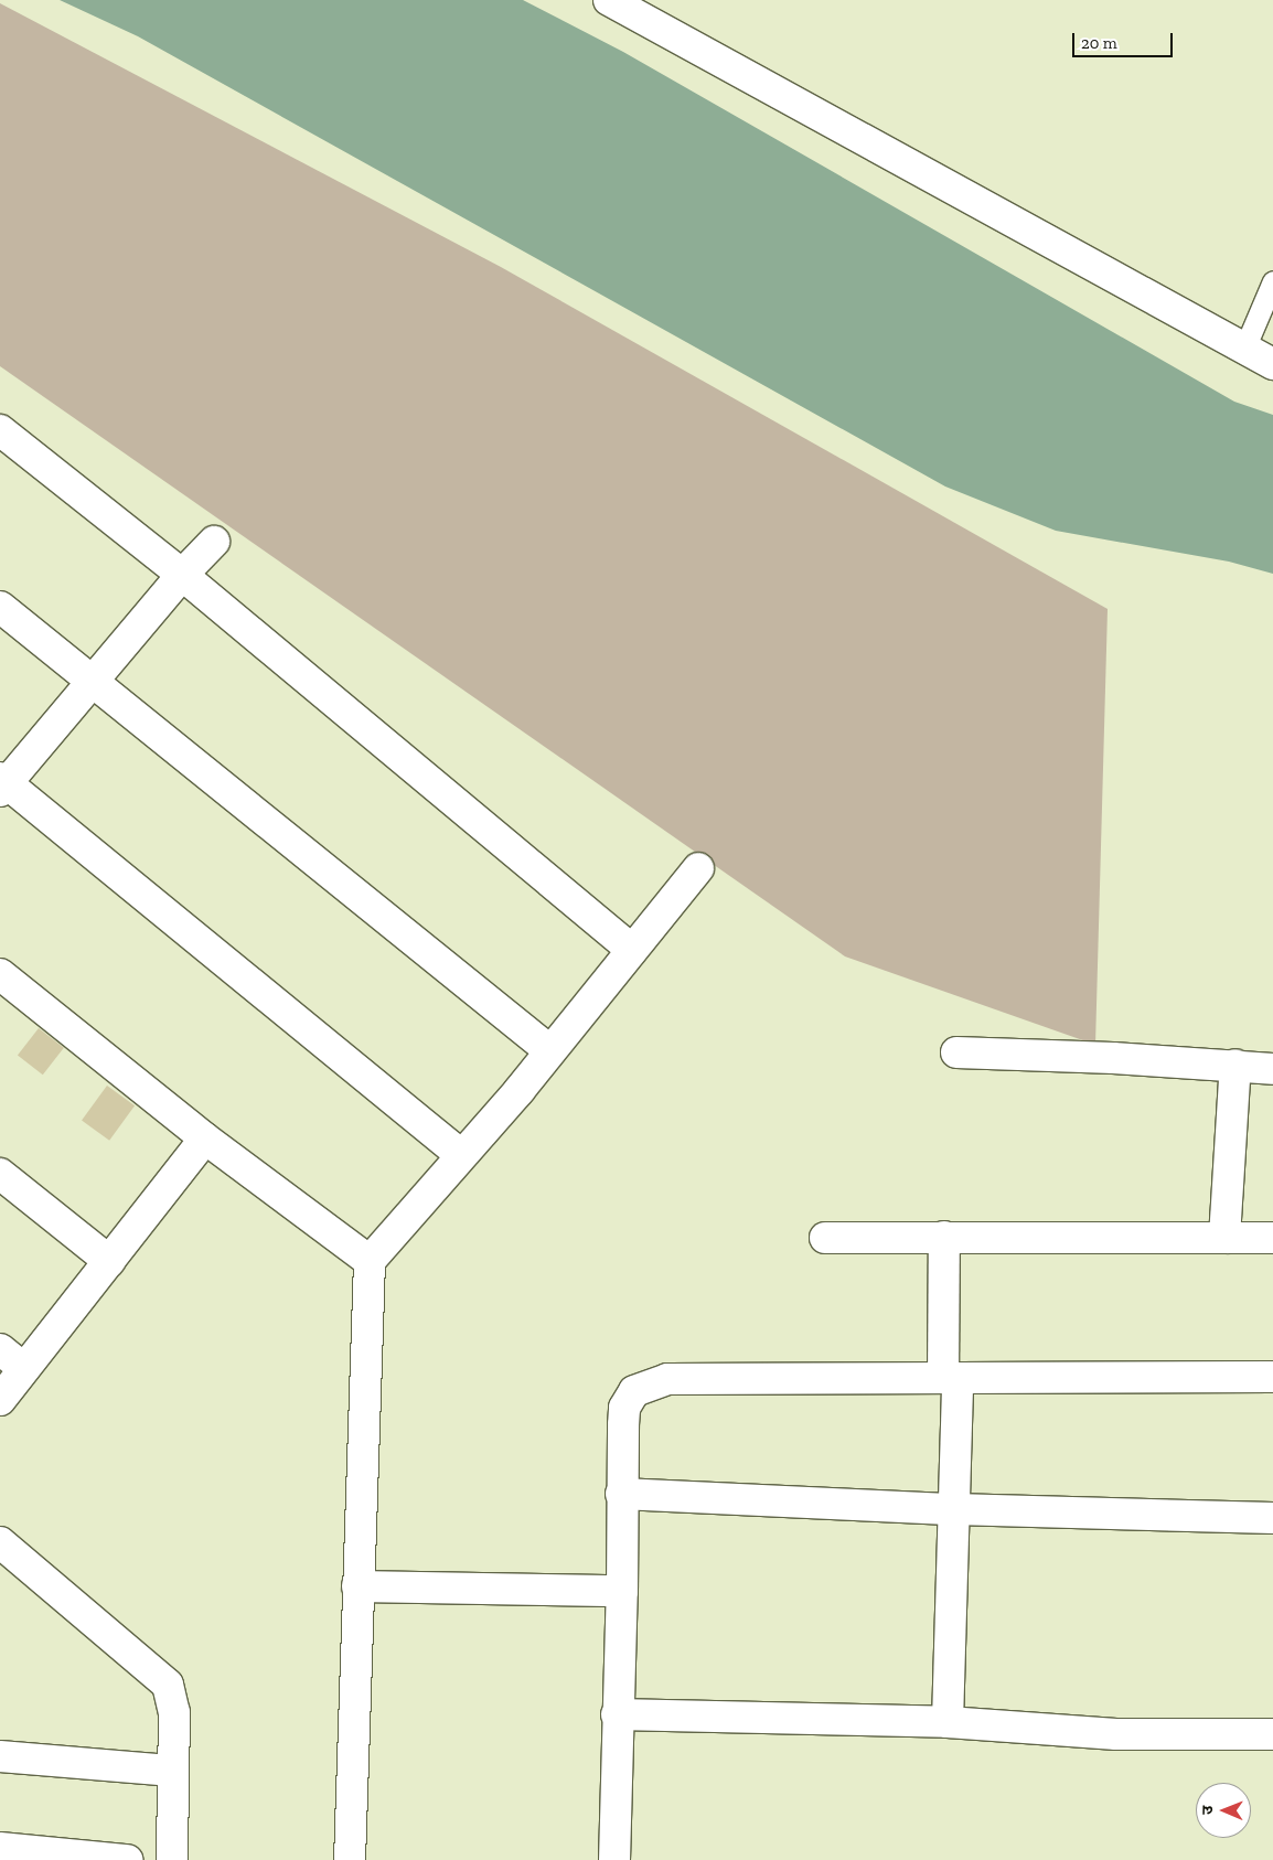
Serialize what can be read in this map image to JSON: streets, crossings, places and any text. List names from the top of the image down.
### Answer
{
  "scale_bar": "20 m",
  "north": "left"
}
